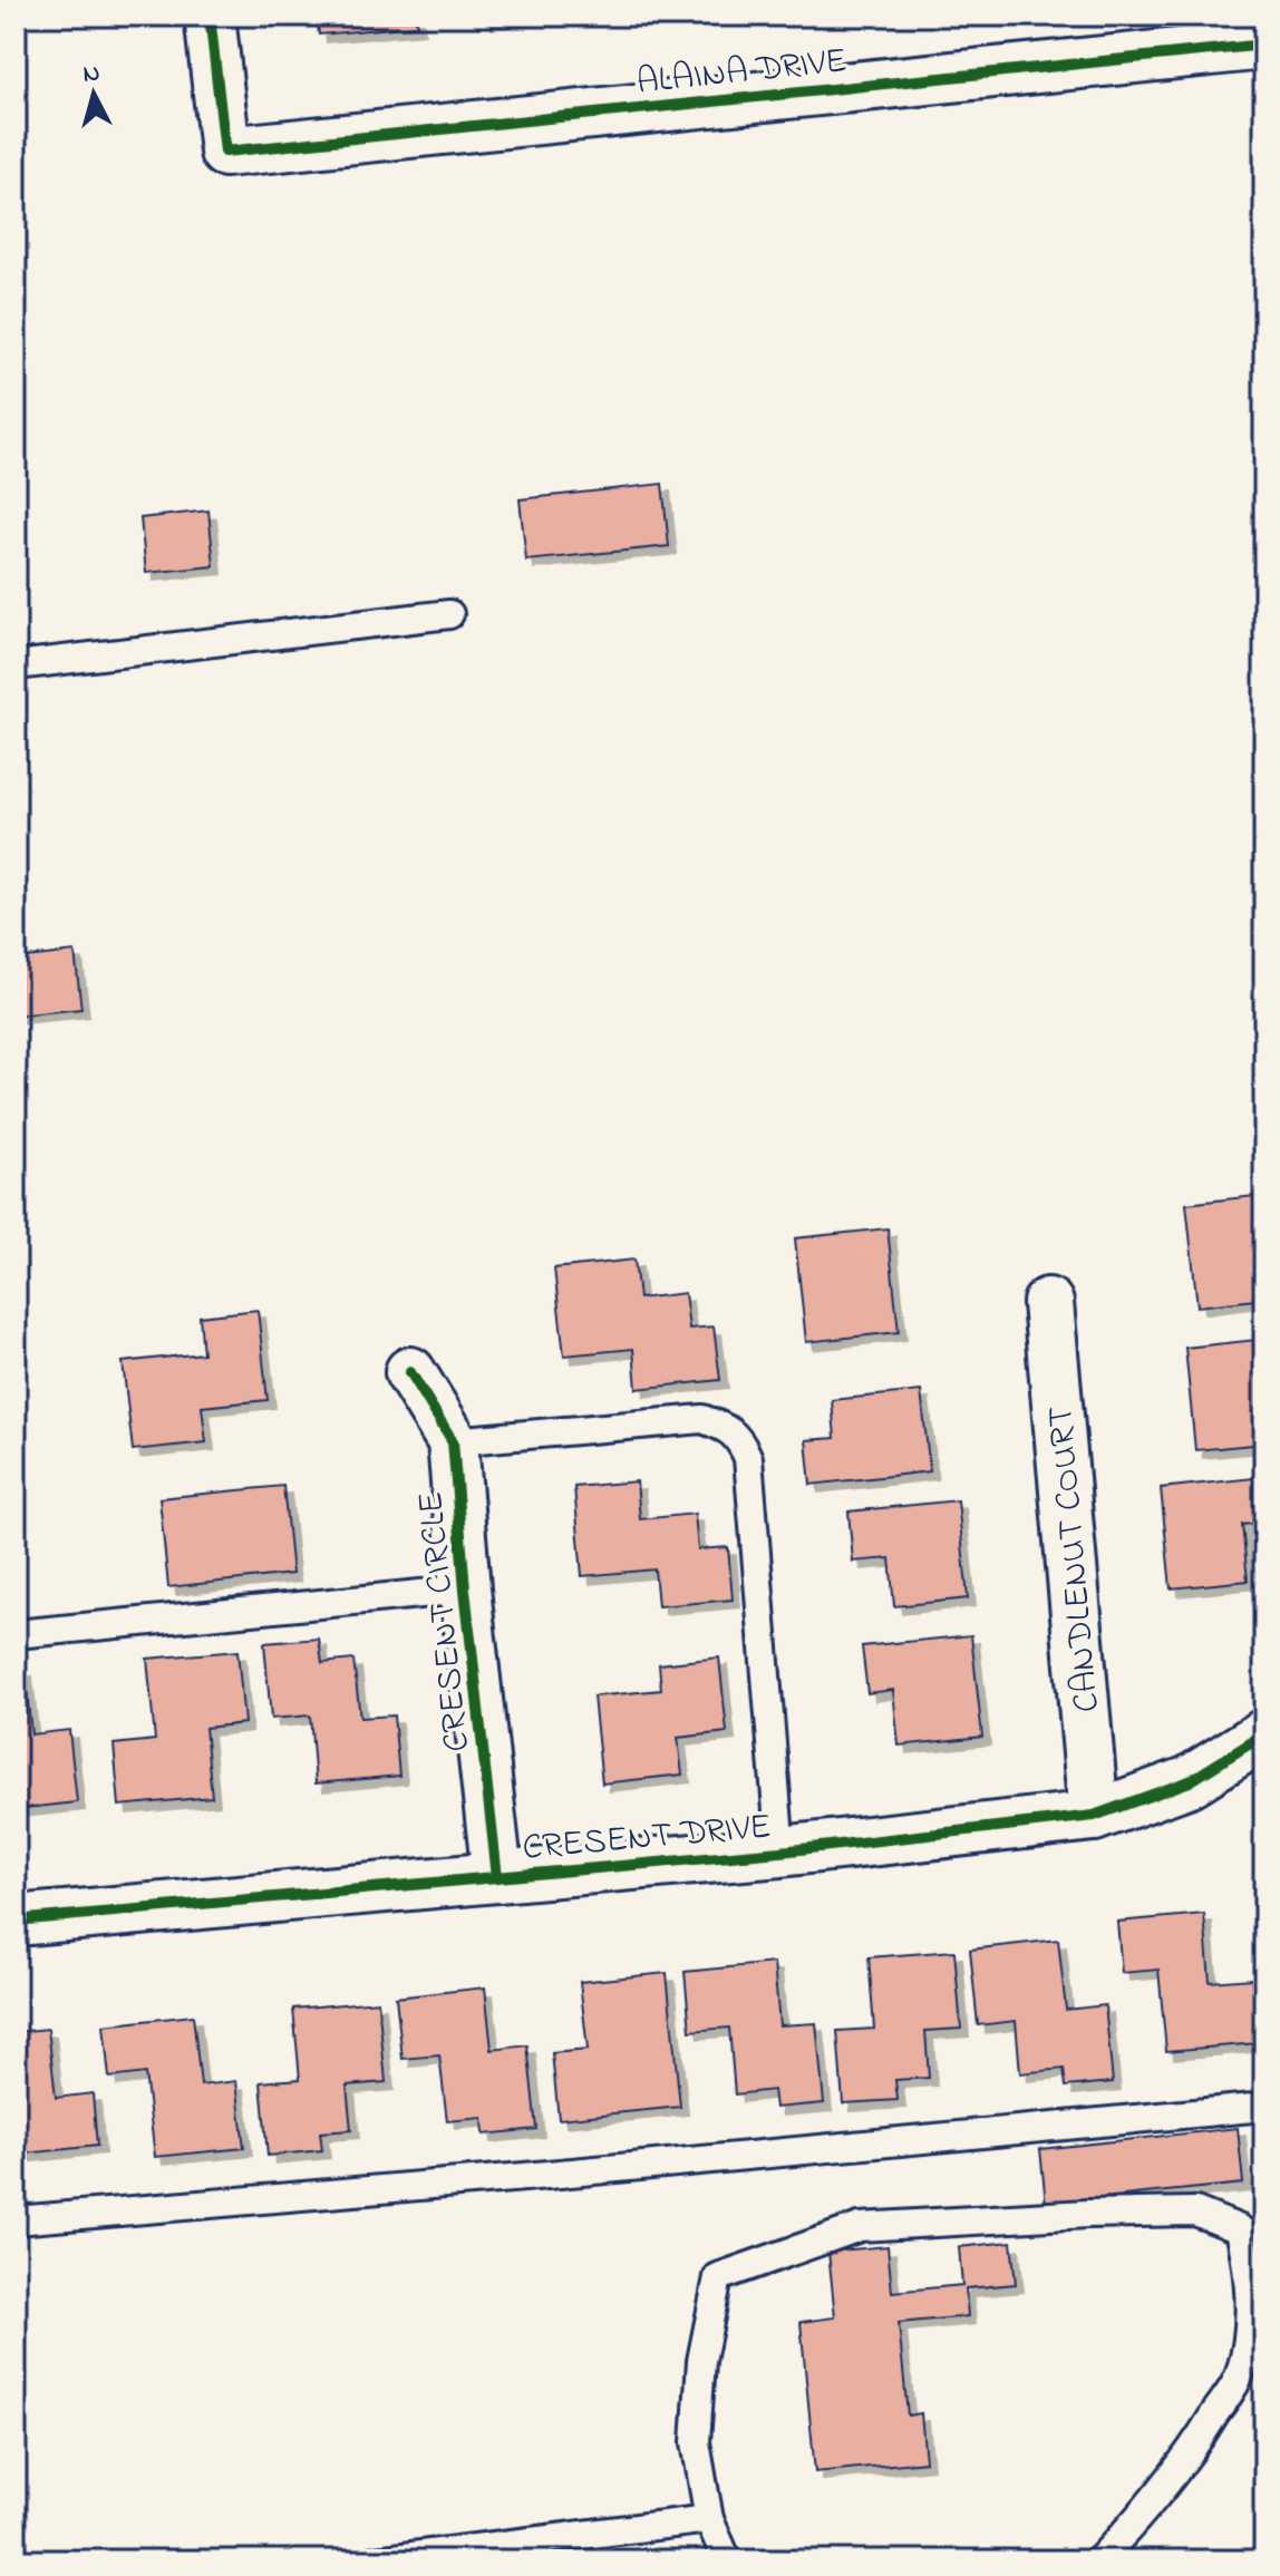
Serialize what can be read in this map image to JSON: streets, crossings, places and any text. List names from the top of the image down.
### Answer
{
  "streets": {
    "street": [
      "ALAINA DRIVE",
      "CANDLENUT COURT",
      "CRESENT CIRCLE",
      "CRESENT DRIVE"
    ]
  },
  "crossings": [
    ["CANDLENUT COURT", "CRESENT DRIVE"],
    ["CRESENT CIRCLE", "CRESENT DRIVE"]
  ],
  "north": "top"
}
